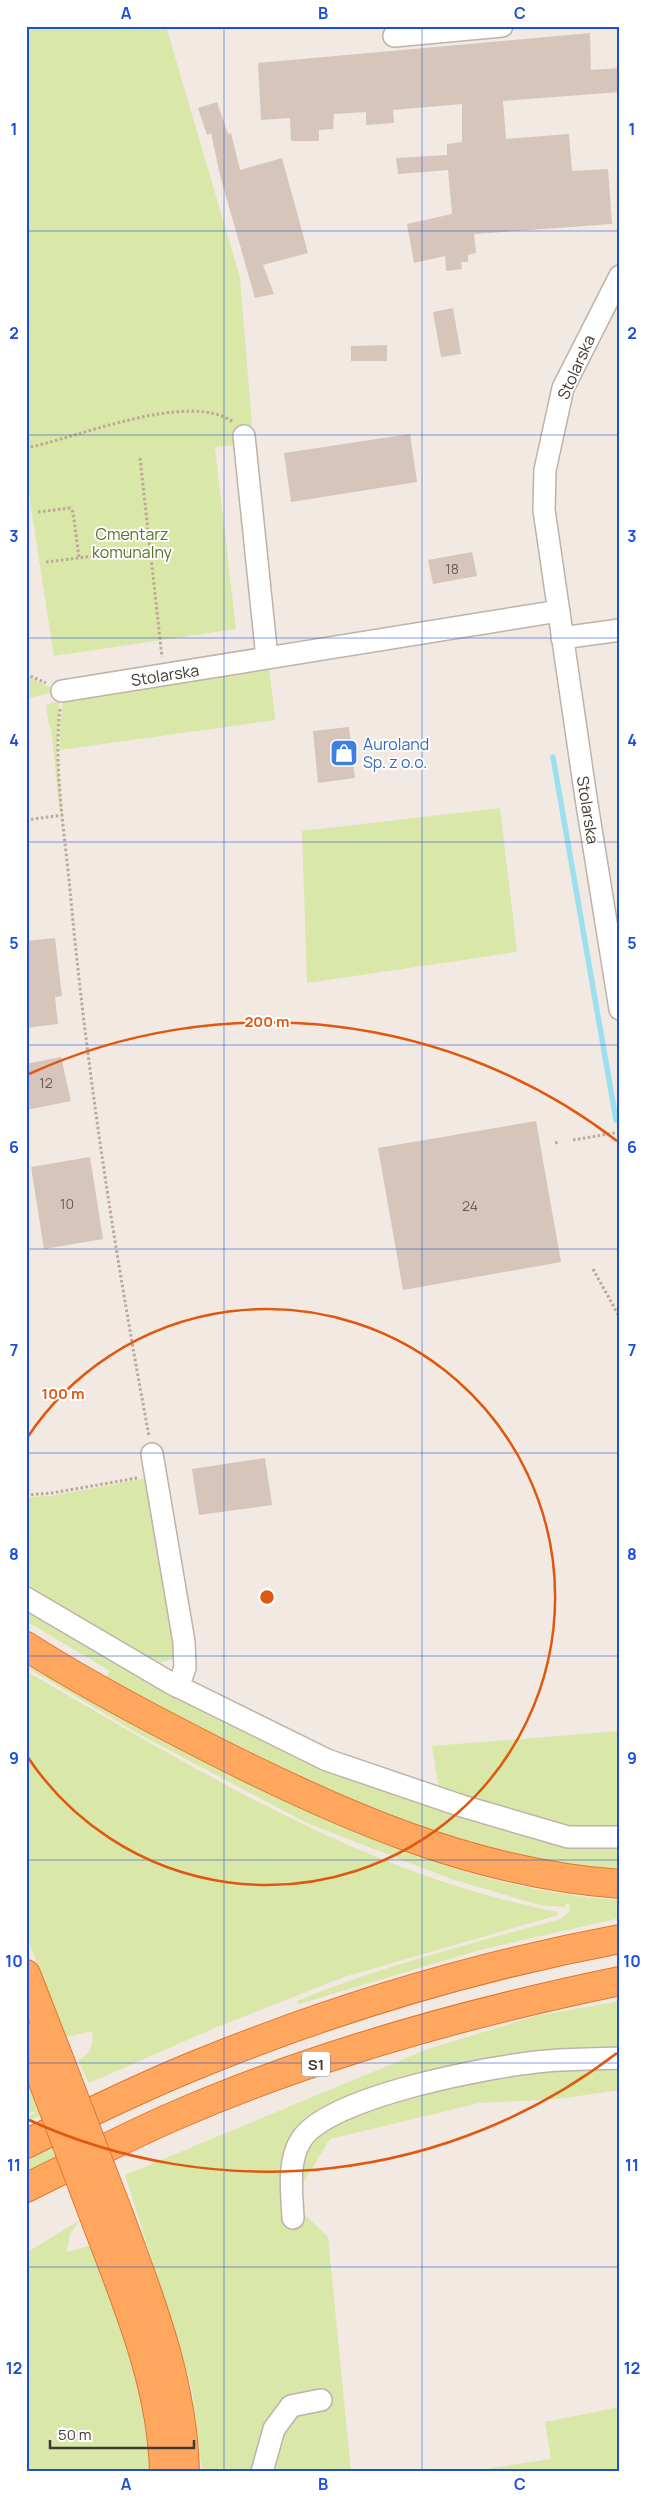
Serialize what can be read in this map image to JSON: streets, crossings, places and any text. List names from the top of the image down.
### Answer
{
  "streets": {
    "highway": ["S1"],
    "street": ["Stolarska"]
  },
  "parks": ["Cmentarz komunalny"],
  "places": {
    "shop": ["Auroland Sp. z o.o."]
  },
  "house_numbers": [
    "18",
    "12",
    "10",
    "24"
  ],
  "scale_bar": "50 m",
  "grid": {
    "columns": ["A", "B", "C"],
    "rows": [
      "1",
      "2",
      "3",
      "4",
      "5",
      "6",
      "7",
      "8",
      "9",
      "10",
      "11",
      "12"
    ]
  },
  "rings": ["200 m", "100 m"]
}
